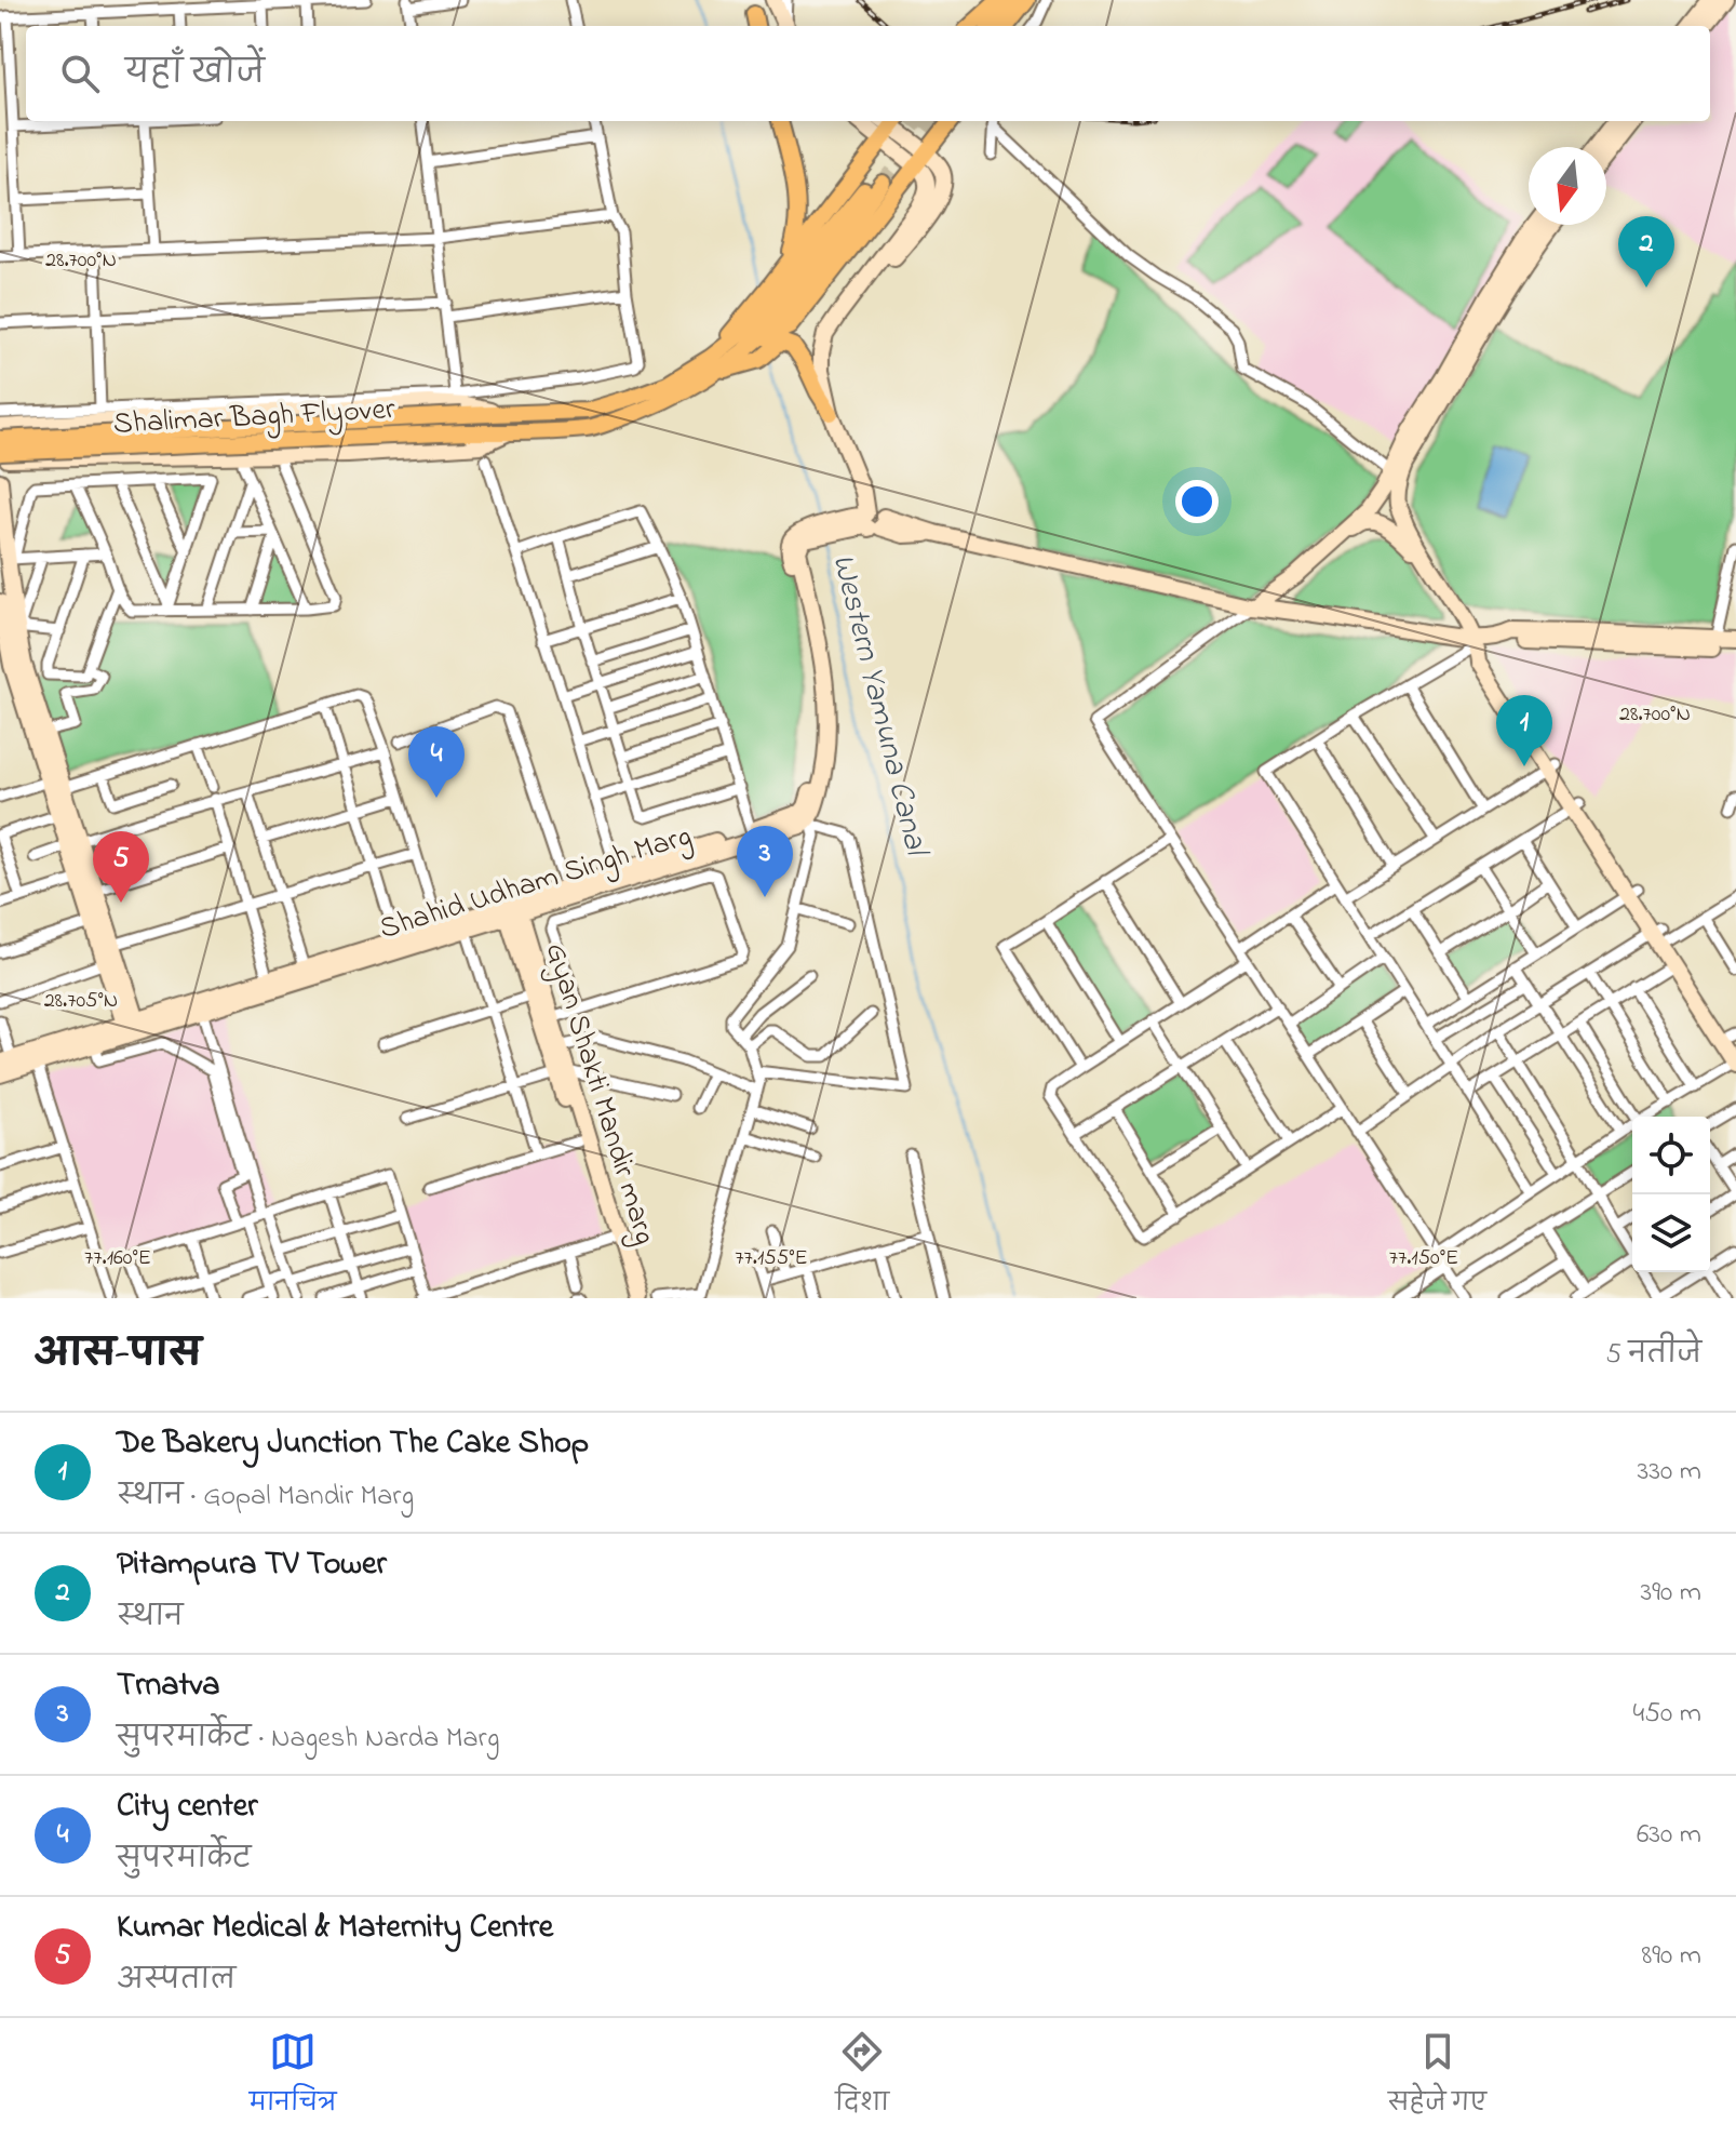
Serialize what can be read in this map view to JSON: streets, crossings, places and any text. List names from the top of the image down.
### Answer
{
  "streets": {
    "main road": ["Shalimar Bagh Flyover"],
    "street": ["Shahid Udham Singh Marg", "Gyan Shakti Mandir marg"]
  },
  "crossings": [
    ["Shahid Udham Singh Marg", "Gyan Shakti Mandir marg"]
  ],
  "water": ["Western Yamuna Canal"],
  "north": "bottom",
  "page": {
    "search": "यहाँ खोजें",
    "pins": [
      "2",
      "1",
      "4",
      "3",
      "5"
    ],
    "heading": ["आस-पास", "5 नतीजे"],
    "list": [
      {
        "mark": "1",
        "name": "De Bakery Junction The Cake Shop",
        "note": "स्थान · Gopal Mandir Marg",
        "value": "330 m"
      },
      {
        "mark": "2",
        "name": "Pitampura TV Tower",
        "note": "स्थान",
        "value": "390 m"
      },
      {
        "mark": "3",
        "name": "Trnatva",
        "note": "सुपरमार्केट · Nagesh Narda Marg",
        "value": "450 m"
      },
      {
        "mark": "4",
        "name": "City center",
        "note": "सुपरमार्केट",
        "value": "630 m"
      },
      {
        "mark": "5",
        "name": "Kumar Medical & Maternity Centre",
        "note": "अस्पताल",
        "value": "890 m"
      }
    ],
    "nav": ["मानचित्र", "दिशा", "सहेजे गए"]
  },
  "coordinates": [
    "28.700°N",
    "28.705°N",
    "77.160°E",
    "77.155°E",
    "77.150°E"
  ]
}
